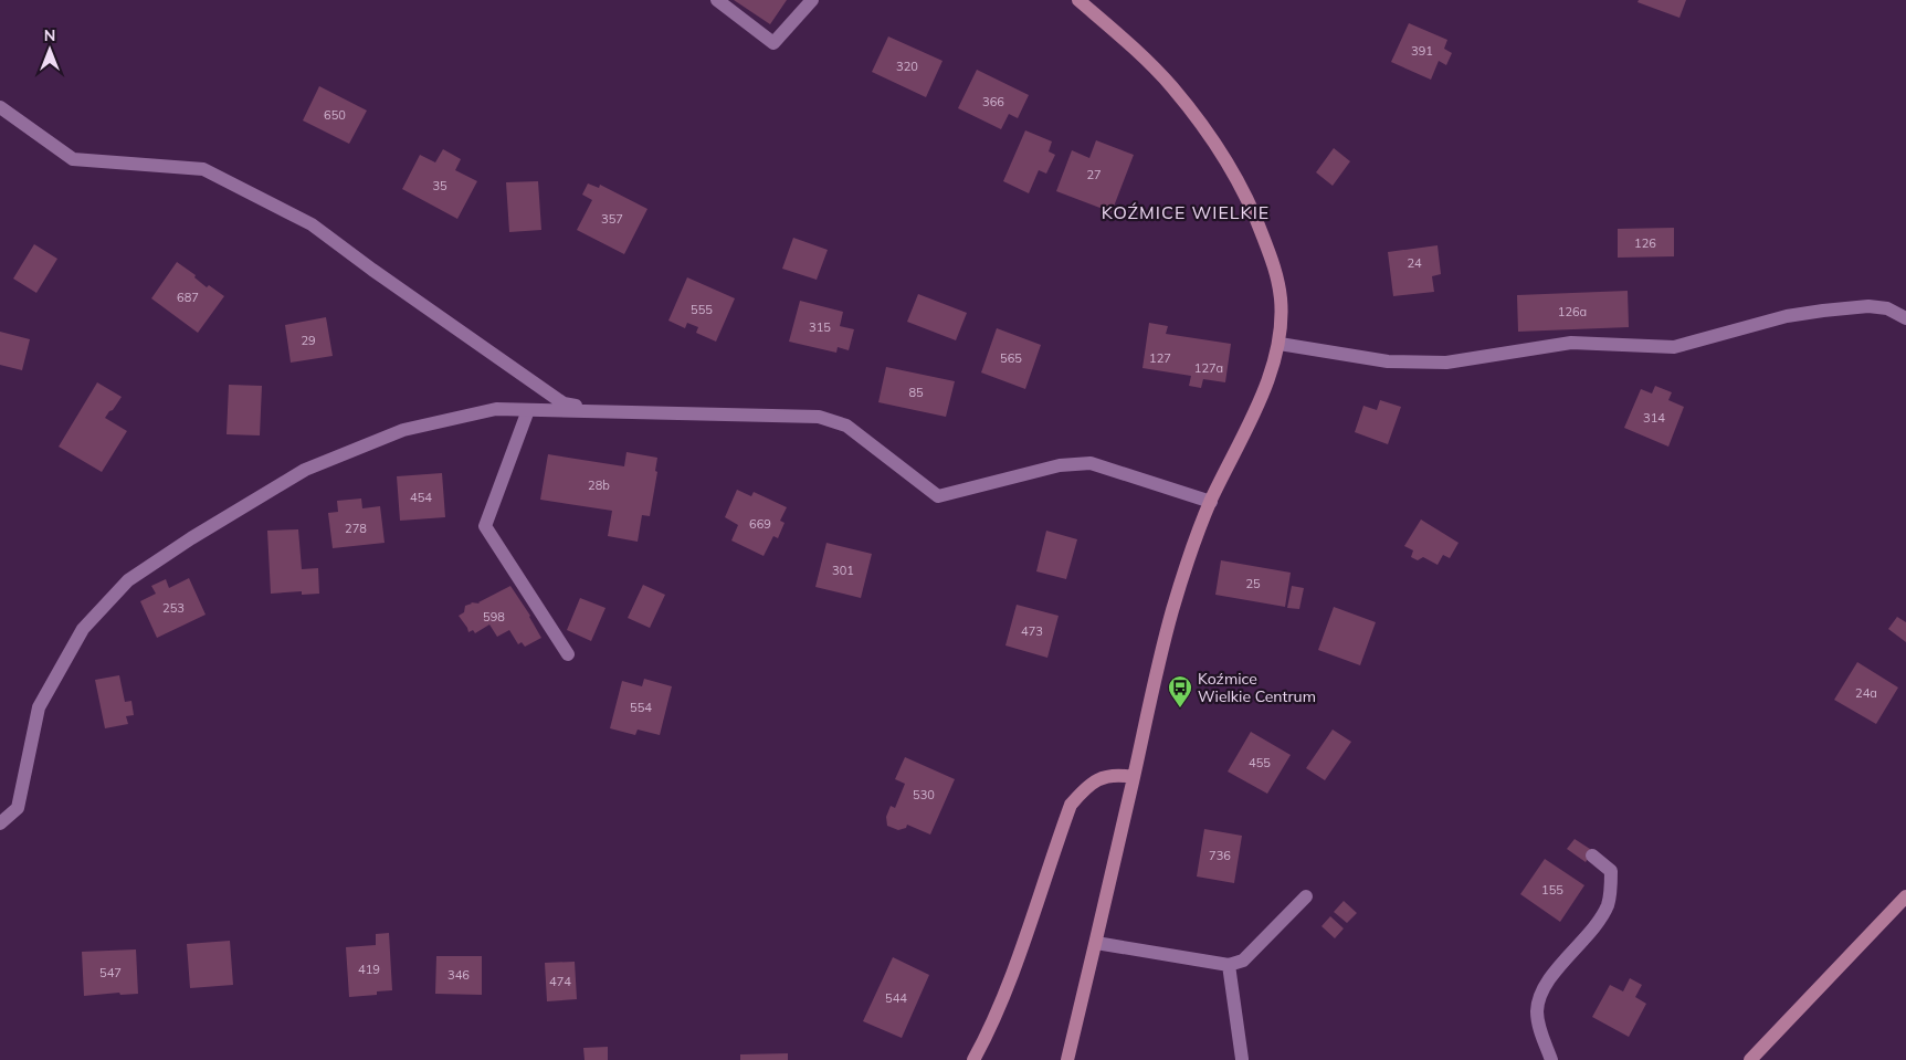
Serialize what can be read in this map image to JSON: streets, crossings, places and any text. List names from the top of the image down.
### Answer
{
  "districts": ["KOŹMICE WIELKIE"],
  "places": {
    "bus stop": ["Koźmice Wielkie Centrum"]
  },
  "house_numbers": [
    "391",
    "320",
    "366",
    "650",
    "27",
    "35",
    "357",
    "126",
    "24",
    "687",
    "555",
    "126a",
    "315",
    "29",
    "565",
    "127",
    "127a",
    "85",
    "314",
    "28b",
    "454",
    "669",
    "278",
    "301",
    "25",
    "253",
    "598",
    "473",
    "24a",
    "554",
    "455",
    "530",
    "736",
    "155",
    "419",
    "547",
    "346",
    "474",
    "544"
  ],
  "north": "top"
}
